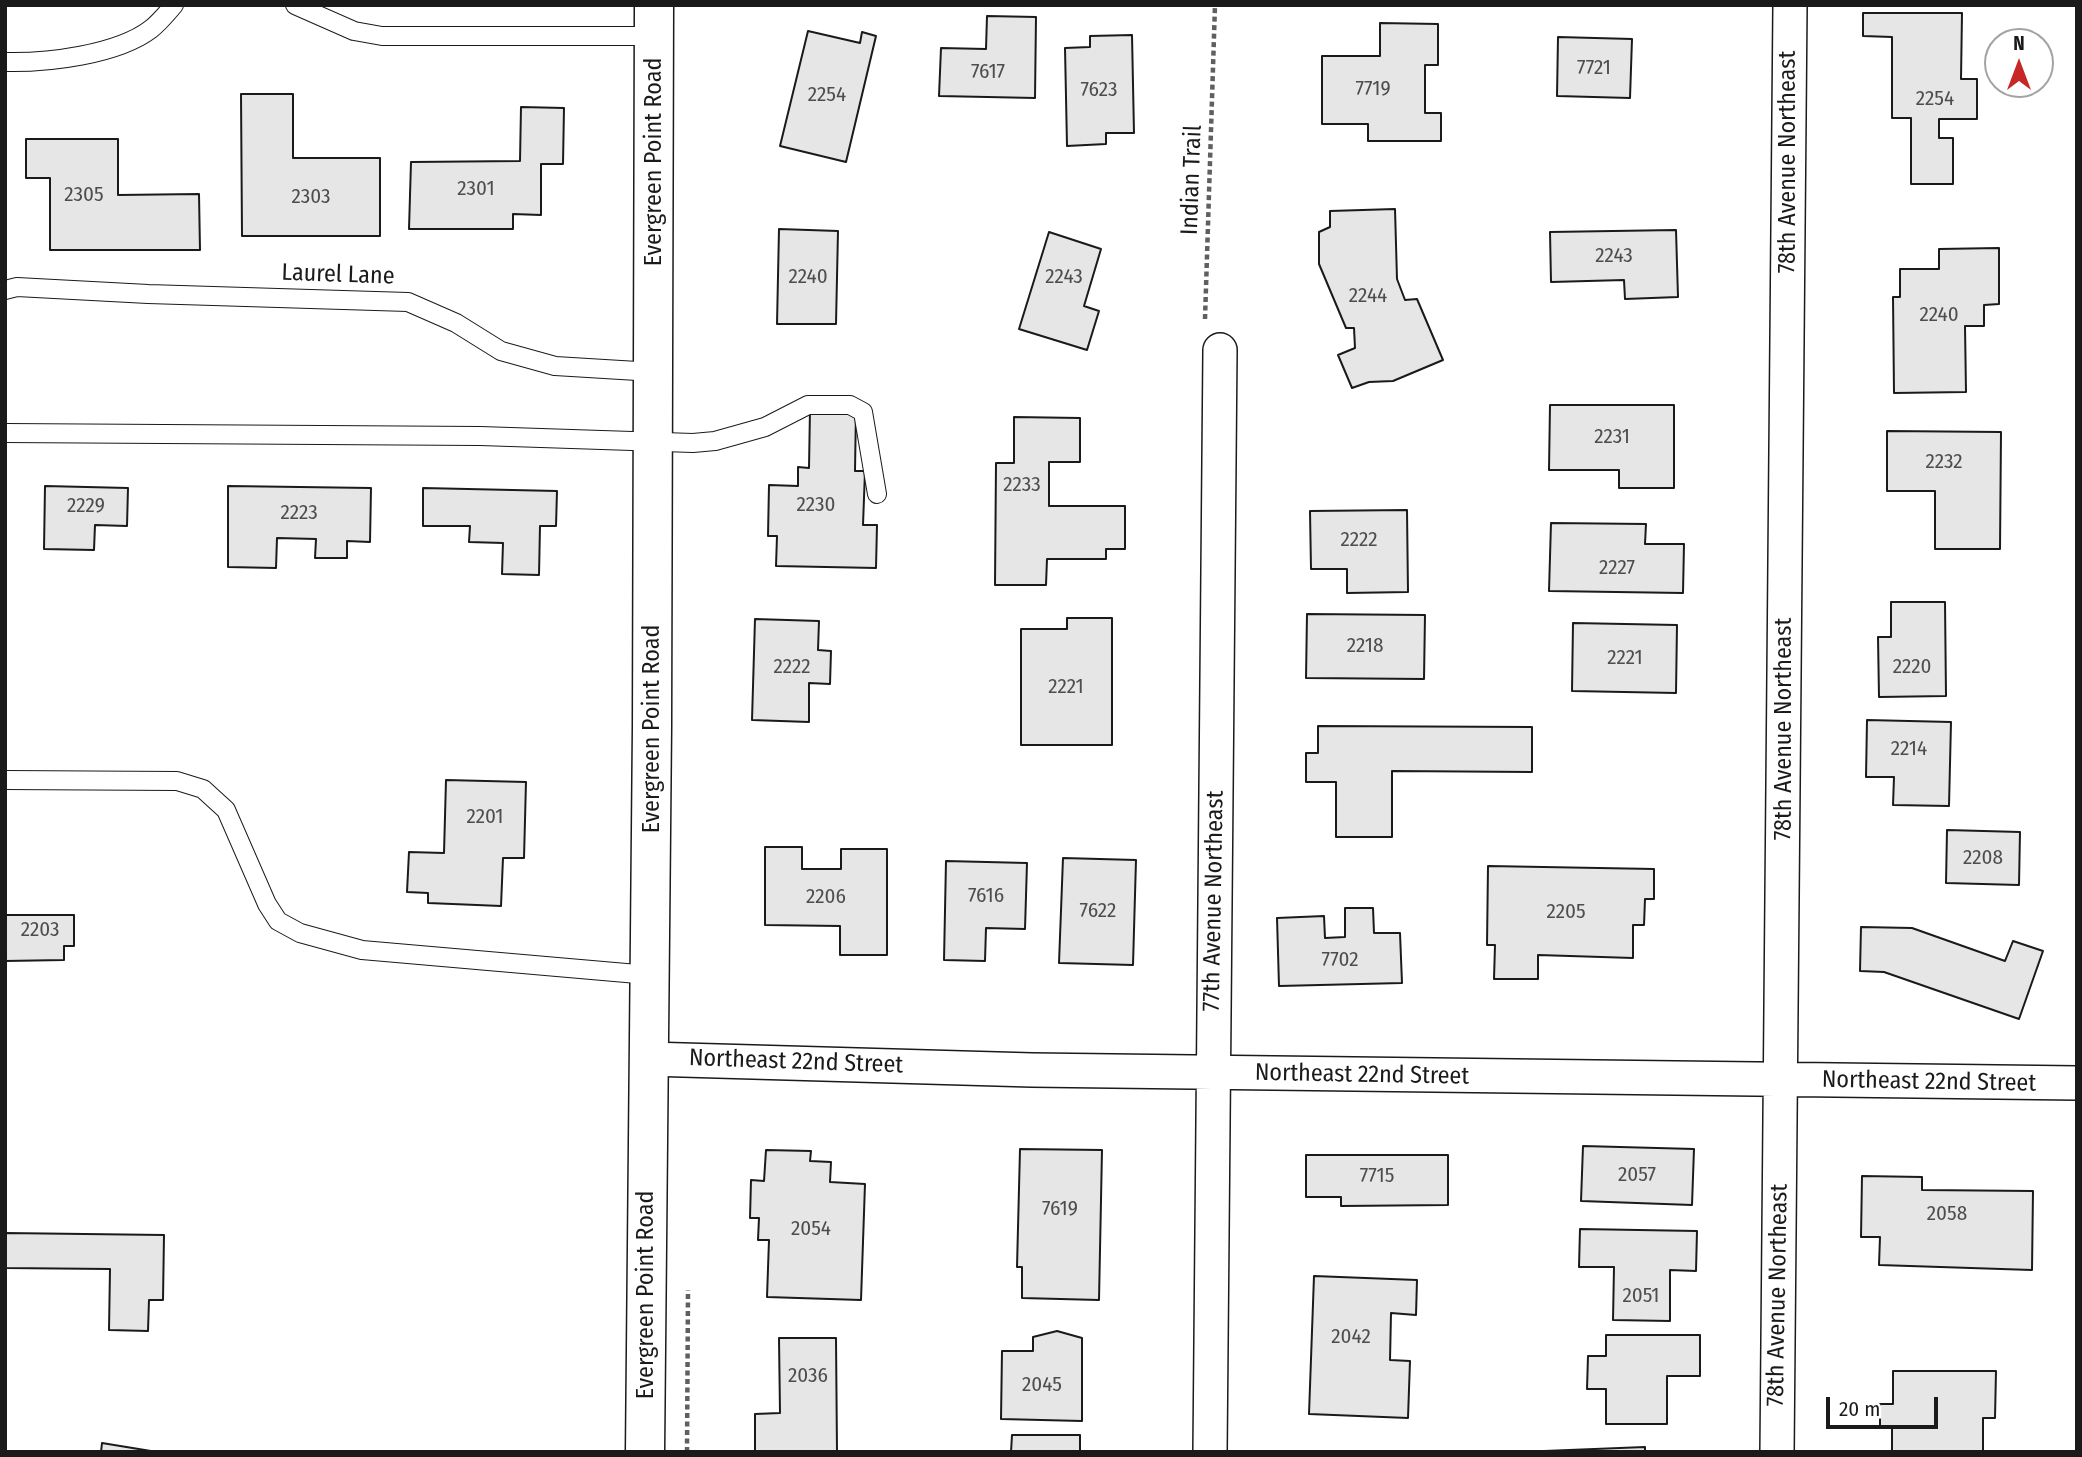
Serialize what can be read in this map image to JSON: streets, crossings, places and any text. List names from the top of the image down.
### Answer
{
  "streets": {
    "street": [
      "Evergreen Point Road",
      "78th Avenue Northeast",
      "77th Avenue Northeast",
      "Northeast 22nd Street"
    ],
    "lane": ["Laurel Lane"],
    "path": ["Indian Trail"]
  },
  "crossings": [
    ["Evergreen Point Road", "Laurel Lane"],
    ["Evergreen Point Road", "Northeast 22nd Street"],
    ["78th Avenue Northeast", "Northeast 22nd Street"],
    ["Indian Trail", "77th Avenue Northeast"],
    ["77th Avenue Northeast", "Northeast 22nd Street"]
  ],
  "house_numbers": [
    "7721",
    "7617",
    "7719",
    "7623",
    "2254",
    "2254",
    "2301",
    "2305",
    "2303",
    "2243",
    "2240",
    "2243",
    "2244",
    "2240",
    "2231",
    "2232",
    "2233",
    "2230",
    "2229",
    "2223",
    "2222",
    "2227",
    "2218",
    "2221",
    "2222",
    "2220",
    "2221",
    "2214",
    "2201",
    "2208",
    "7616",
    "2206",
    "7622",
    "2205",
    "2203",
    "7702",
    "2057",
    "7715",
    "7619",
    "2058",
    "2054",
    "2051",
    "2042",
    "2036",
    "2045"
  ],
  "scale_bar": "20 m",
  "north": "top"
}
